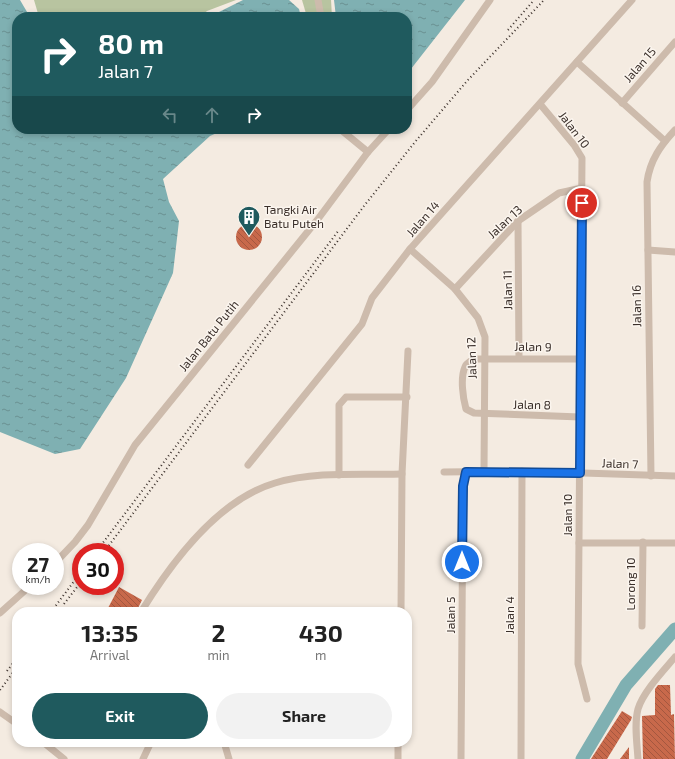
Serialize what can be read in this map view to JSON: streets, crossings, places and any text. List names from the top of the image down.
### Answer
{
  "streets": {
    "street": [
      "Jalan 15",
      "Jalan 10",
      "Jalan 14",
      "Jalan 13",
      "Jalan 11",
      "Jalan 16",
      "Jalan Batu Putih",
      "Jalan 9",
      "Jalan 12",
      "Jalan 8",
      "Jalan 7",
      "Lorong 10",
      "Jalan 5",
      "Jalan 4"
    ]
  },
  "crossings": [
    ["Jalan 10", "Jalan 14"],
    ["Jalan 10", "Jalan 13"],
    ["Jalan 10", "Jalan 9"],
    ["Jalan 10", "Jalan 8"],
    ["Jalan 10", "Jalan 7"],
    ["Jalan 10", "Lorong 10"],
    ["Jalan 14", "Jalan 12"],
    ["Jalan 13", "Jalan 11"],
    ["Jalan 13", "Jalan 12"],
    ["Jalan 11", "Jalan 9"],
    ["Jalan 16", "Jalan 7"],
    ["Jalan 9", "Jalan 12"],
    ["Jalan 9", "Jalan 8"],
    ["Jalan 12", "Jalan 8"],
    ["Jalan 12", "Jalan 7"],
    ["Jalan 7", "Jalan 5"],
    ["Jalan 7", "Jalan 4"]
  ],
  "places": {
    "building": ["Tangki Air Batu Puteh"]
  },
  "page": {
    "turn": ["80 m", "Jalan 7"],
    "speed": "27 km/h",
    "limit": "30",
    "eta": [
      "13:35",
      "Arrival",
      "2",
      "min",
      "430",
      "m"
    ],
    "buttons": ["Exit", "Share"]
  }
}
